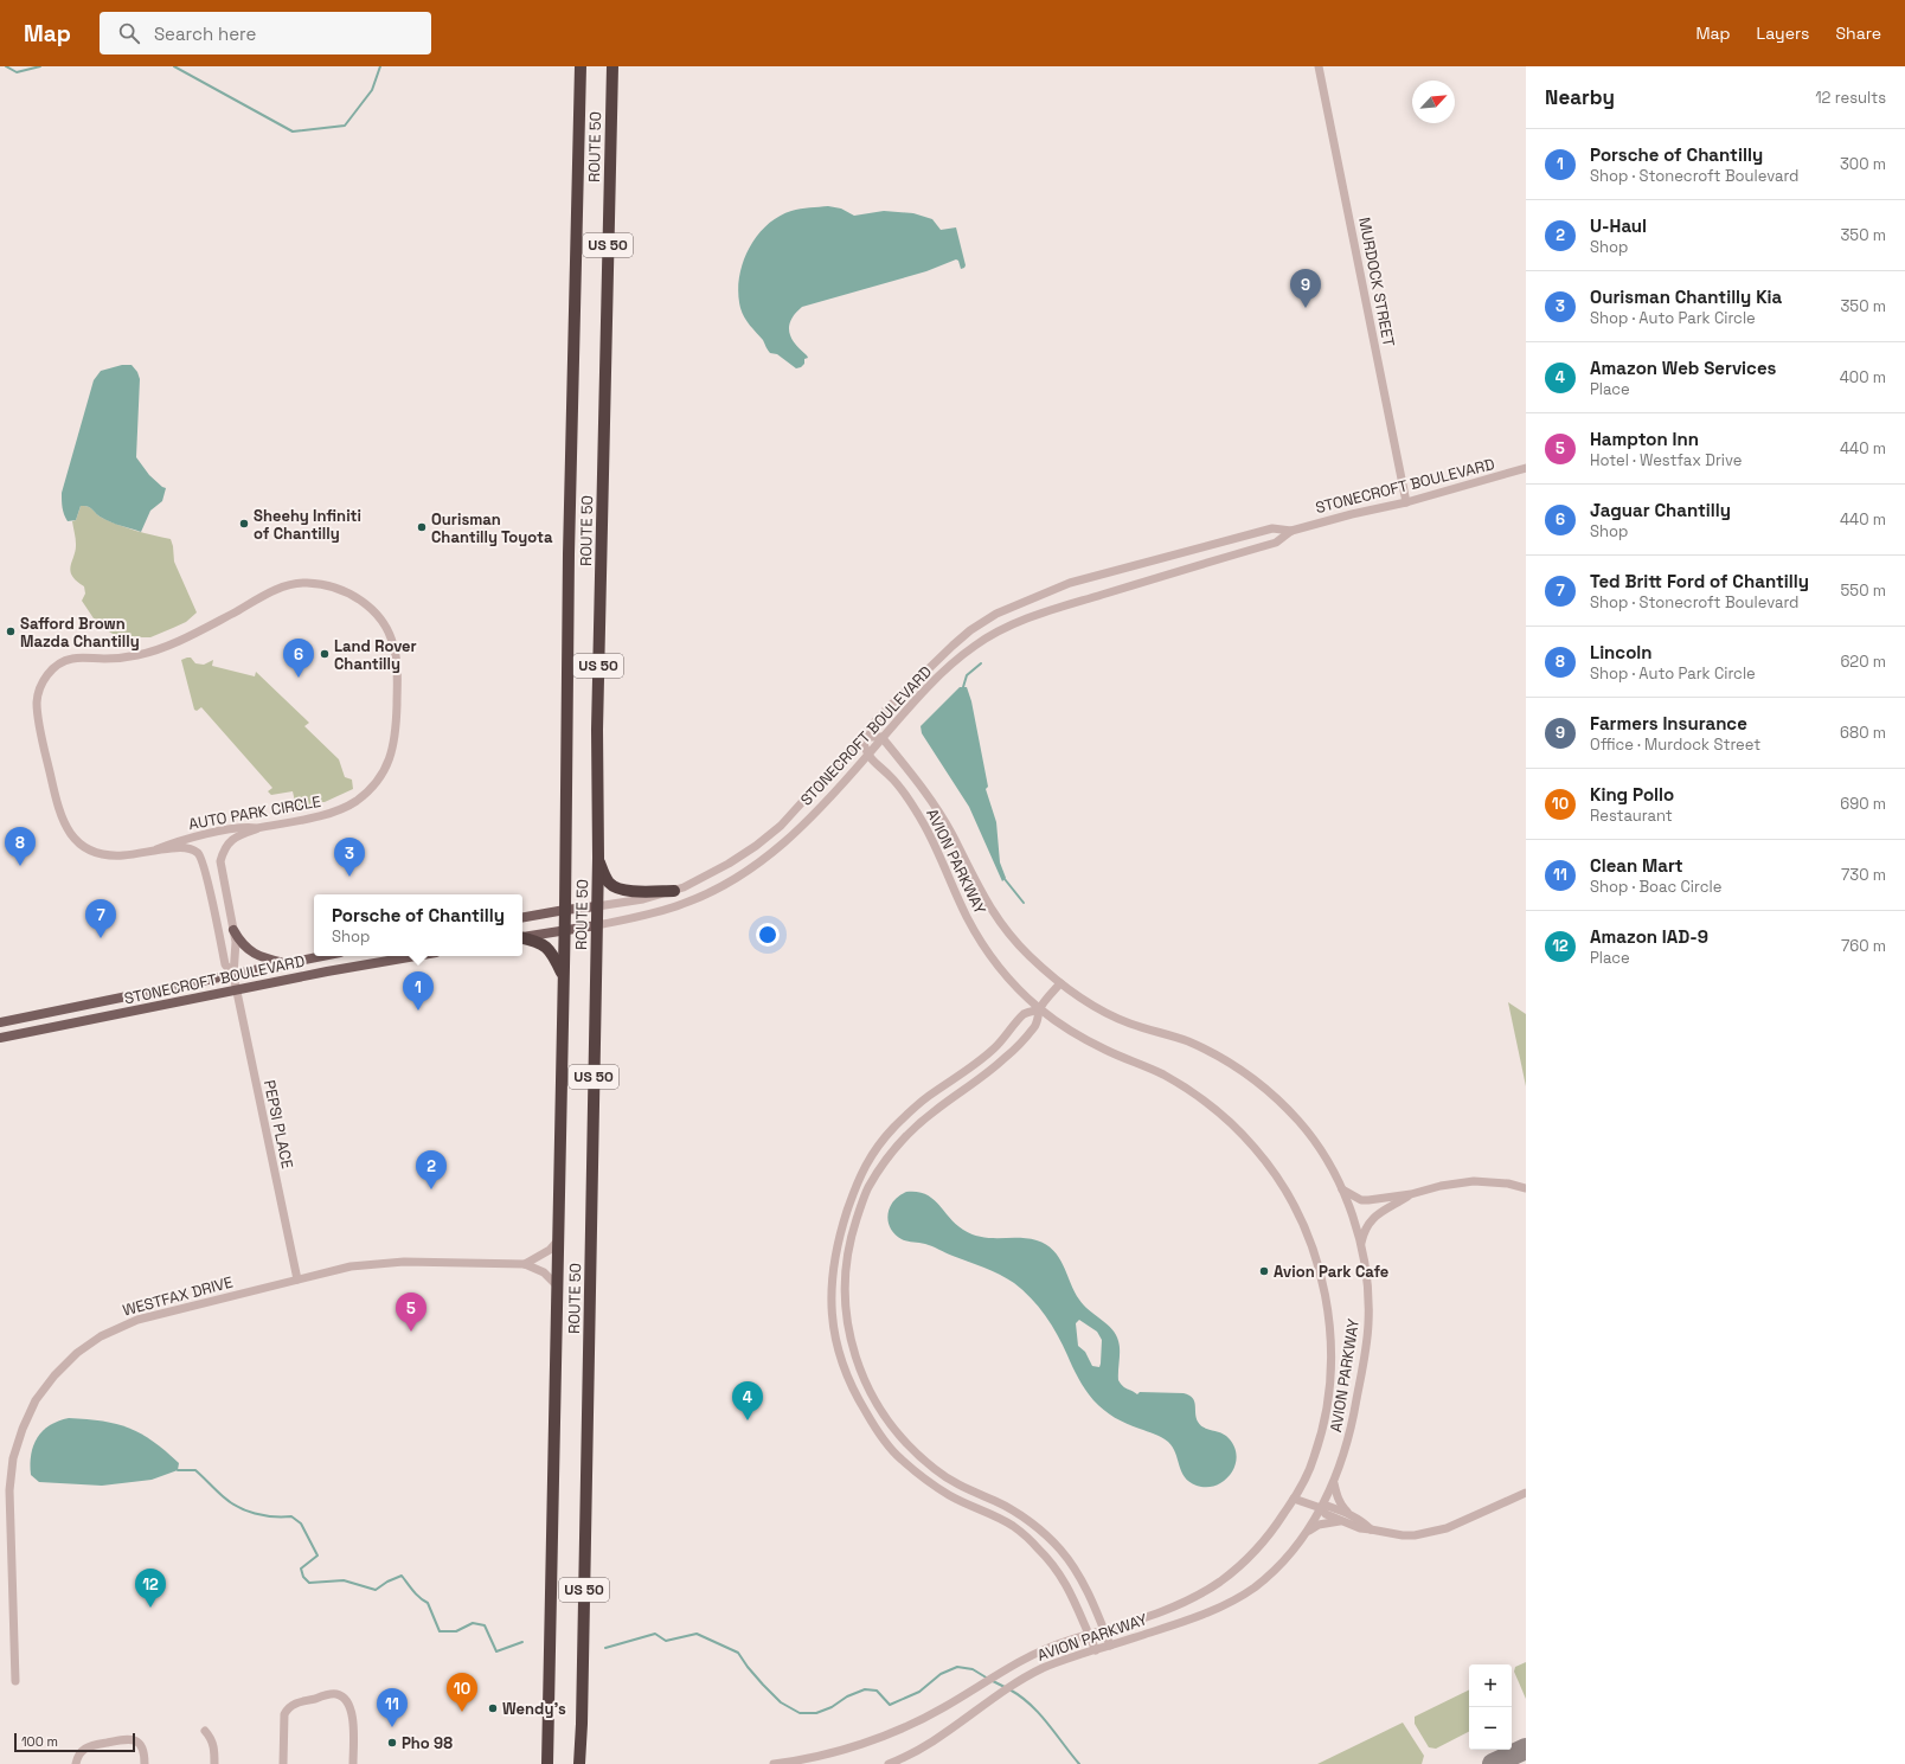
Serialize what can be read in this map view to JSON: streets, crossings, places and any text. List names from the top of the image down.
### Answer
{
  "streets": {
    "highway": ["ROUTE 50", "US 50"],
    "main road": ["STONECROFT BOULEVARD"],
    "street": [
      "MURDOCK STREET",
      "AUTO PARK CIRCLE",
      "AVION PARKWAY",
      "PEPSI PLACE",
      "WESTFAX DRIVE"
    ]
  },
  "crossings": [
    ["ROUTE 50", "STONECROFT BOULEVARD"],
    ["ROUTE 50", "WESTFAX DRIVE"],
    ["MURDOCK STREET", "STONECROFT BOULEVARD"],
    ["STONECROFT BOULEVARD", "AUTO PARK CIRCLE"],
    ["STONECROFT BOULEVARD", "AVION PARKWAY"],
    ["STONECROFT BOULEVARD", "PEPSI PLACE"],
    ["AUTO PARK CIRCLE", "PEPSI PLACE"],
    ["PEPSI PLACE", "WESTFAX DRIVE"]
  ],
  "places": [
    "Sheehy Infiniti of Chantilly",
    "Ourisman Chantilly Toyota",
    "Safford Brown Mazda Chantilly",
    "Land Rover Chantilly",
    "Avion Park Cafe",
    "Wendy's",
    "Pho 98"
  ],
  "scale_bar": "100 m",
  "north": "top right",
  "page": {
    "header": "Map",
    "search": "Search here",
    "nav": ["Map", "Layers", "Share"],
    "heading": ["Nearby", "12 results"],
    "list": [
      {
        "mark": "1",
        "name": "Porsche of Chantilly",
        "note": "Shop · Stonecroft Boulevard",
        "value": "300 m"
      },
      {
        "mark": "2",
        "name": "U-Haul",
        "note": "Shop",
        "value": "350 m"
      },
      {
        "mark": "3",
        "name": "Ourisman Chantilly Kia",
        "note": "Shop · Auto Park Circle",
        "value": "350 m"
      },
      {
        "mark": "4",
        "name": "Amazon Web Services",
        "note": "Place",
        "value": "400 m"
      },
      {
        "mark": "5",
        "name": "Hampton Inn",
        "note": "Hotel · Westfax Drive",
        "value": "440 m"
      },
      {
        "mark": "6",
        "name": "Jaguar Chantilly",
        "note": "Shop",
        "value": "440 m"
      },
      {
        "mark": "7",
        "name": "Ted Britt Ford of Chantilly",
        "note": "Shop · Stonecroft Boulevard",
        "value": "550 m"
      },
      {
        "mark": "8",
        "name": "Lincoln",
        "note": "Shop · Auto Park Circle",
        "value": "620 m"
      },
      {
        "mark": "9",
        "name": "Farmers Insurance",
        "note": "Office · Murdock Street",
        "value": "680 m"
      },
      {
        "mark": "10",
        "name": "King Pollo",
        "note": "Restaurant",
        "value": "690 m"
      },
      {
        "mark": "11",
        "name": "Clean Mart",
        "note": "Shop · Boac Circle",
        "value": "730 m"
      },
      {
        "mark": "12",
        "name": "Amazon IAD-9",
        "note": "Place",
        "value": "760 m"
      }
    ],
    "pins": [
      "9",
      "6",
      "8",
      "3",
      "7",
      "1",
      "2",
      "5",
      "4",
      "12",
      "10",
      "11"
    ],
    "popup": ["Porsche of Chantilly", "Shop"],
    "map_buttons": ["+", "−"],
    "scale": "100 m"
  }
}
